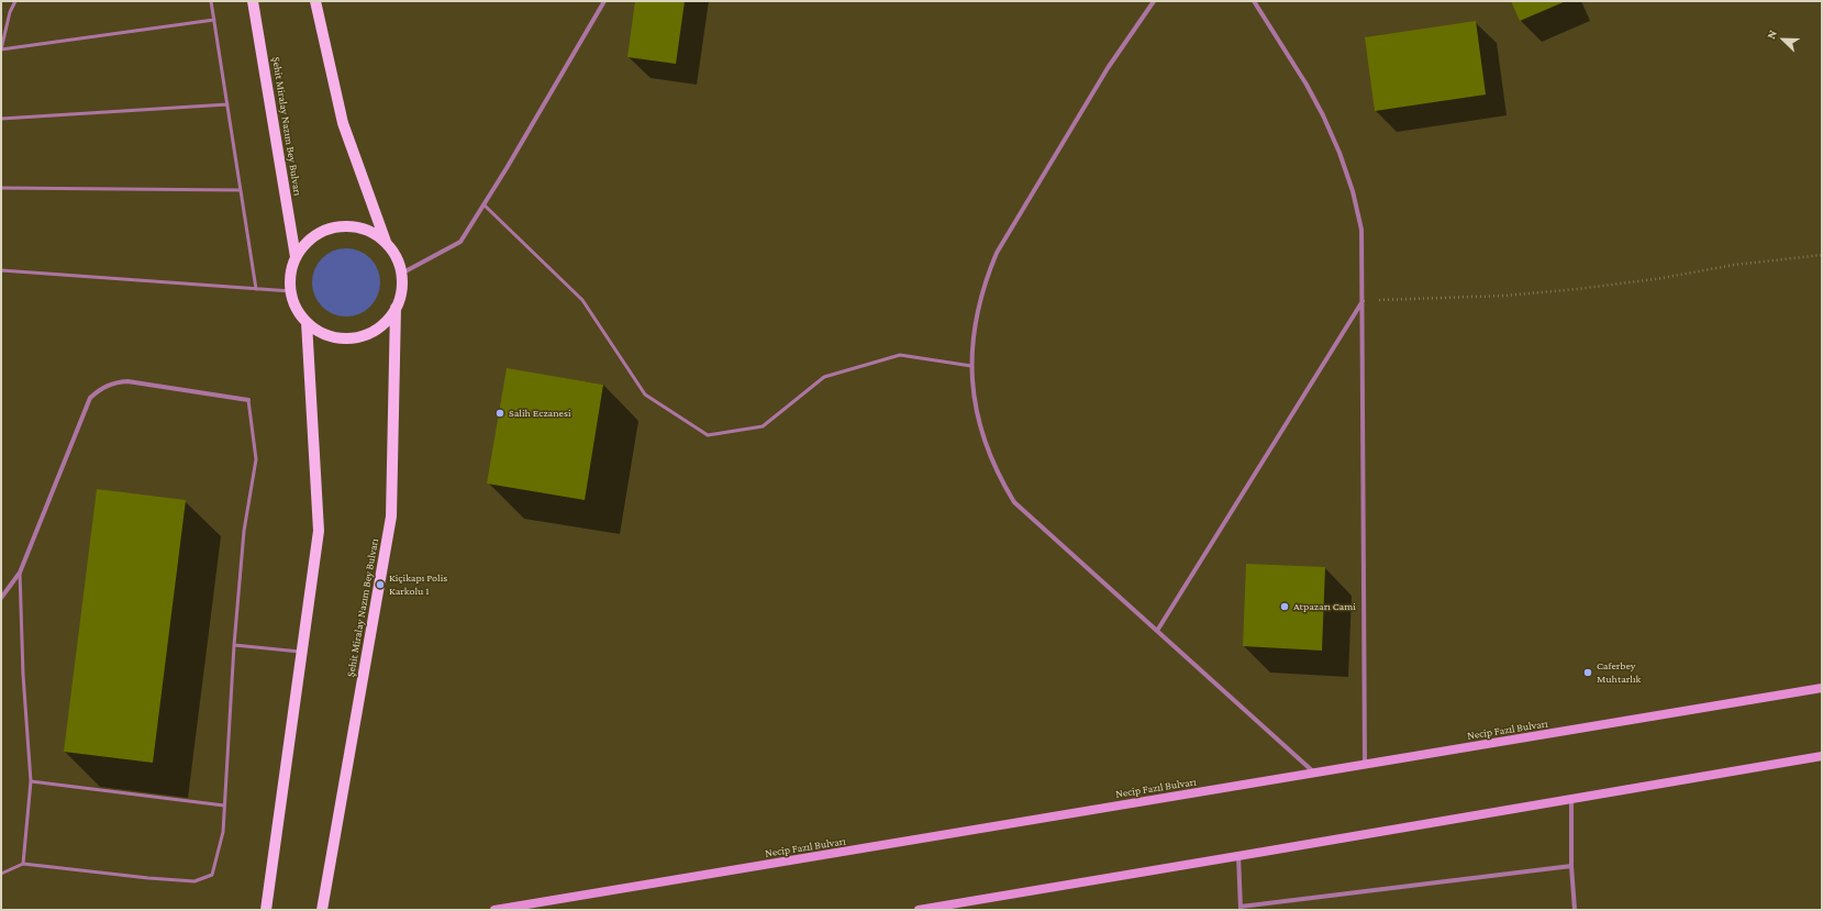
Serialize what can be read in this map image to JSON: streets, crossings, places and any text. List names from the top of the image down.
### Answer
{
  "streets": {
    "main road": ["Şehit Miralay Nazım Bey Bulvarı"],
    "street": ["Necip Fazıl Bulvarı"]
  },
  "places": [
    "Salih Eczanesi",
    "Kiçikapı Polis Karkolu 1",
    "Atpazarı Cami",
    "Caferbey Muhtarlık"
  ],
  "north": "top left"
}
